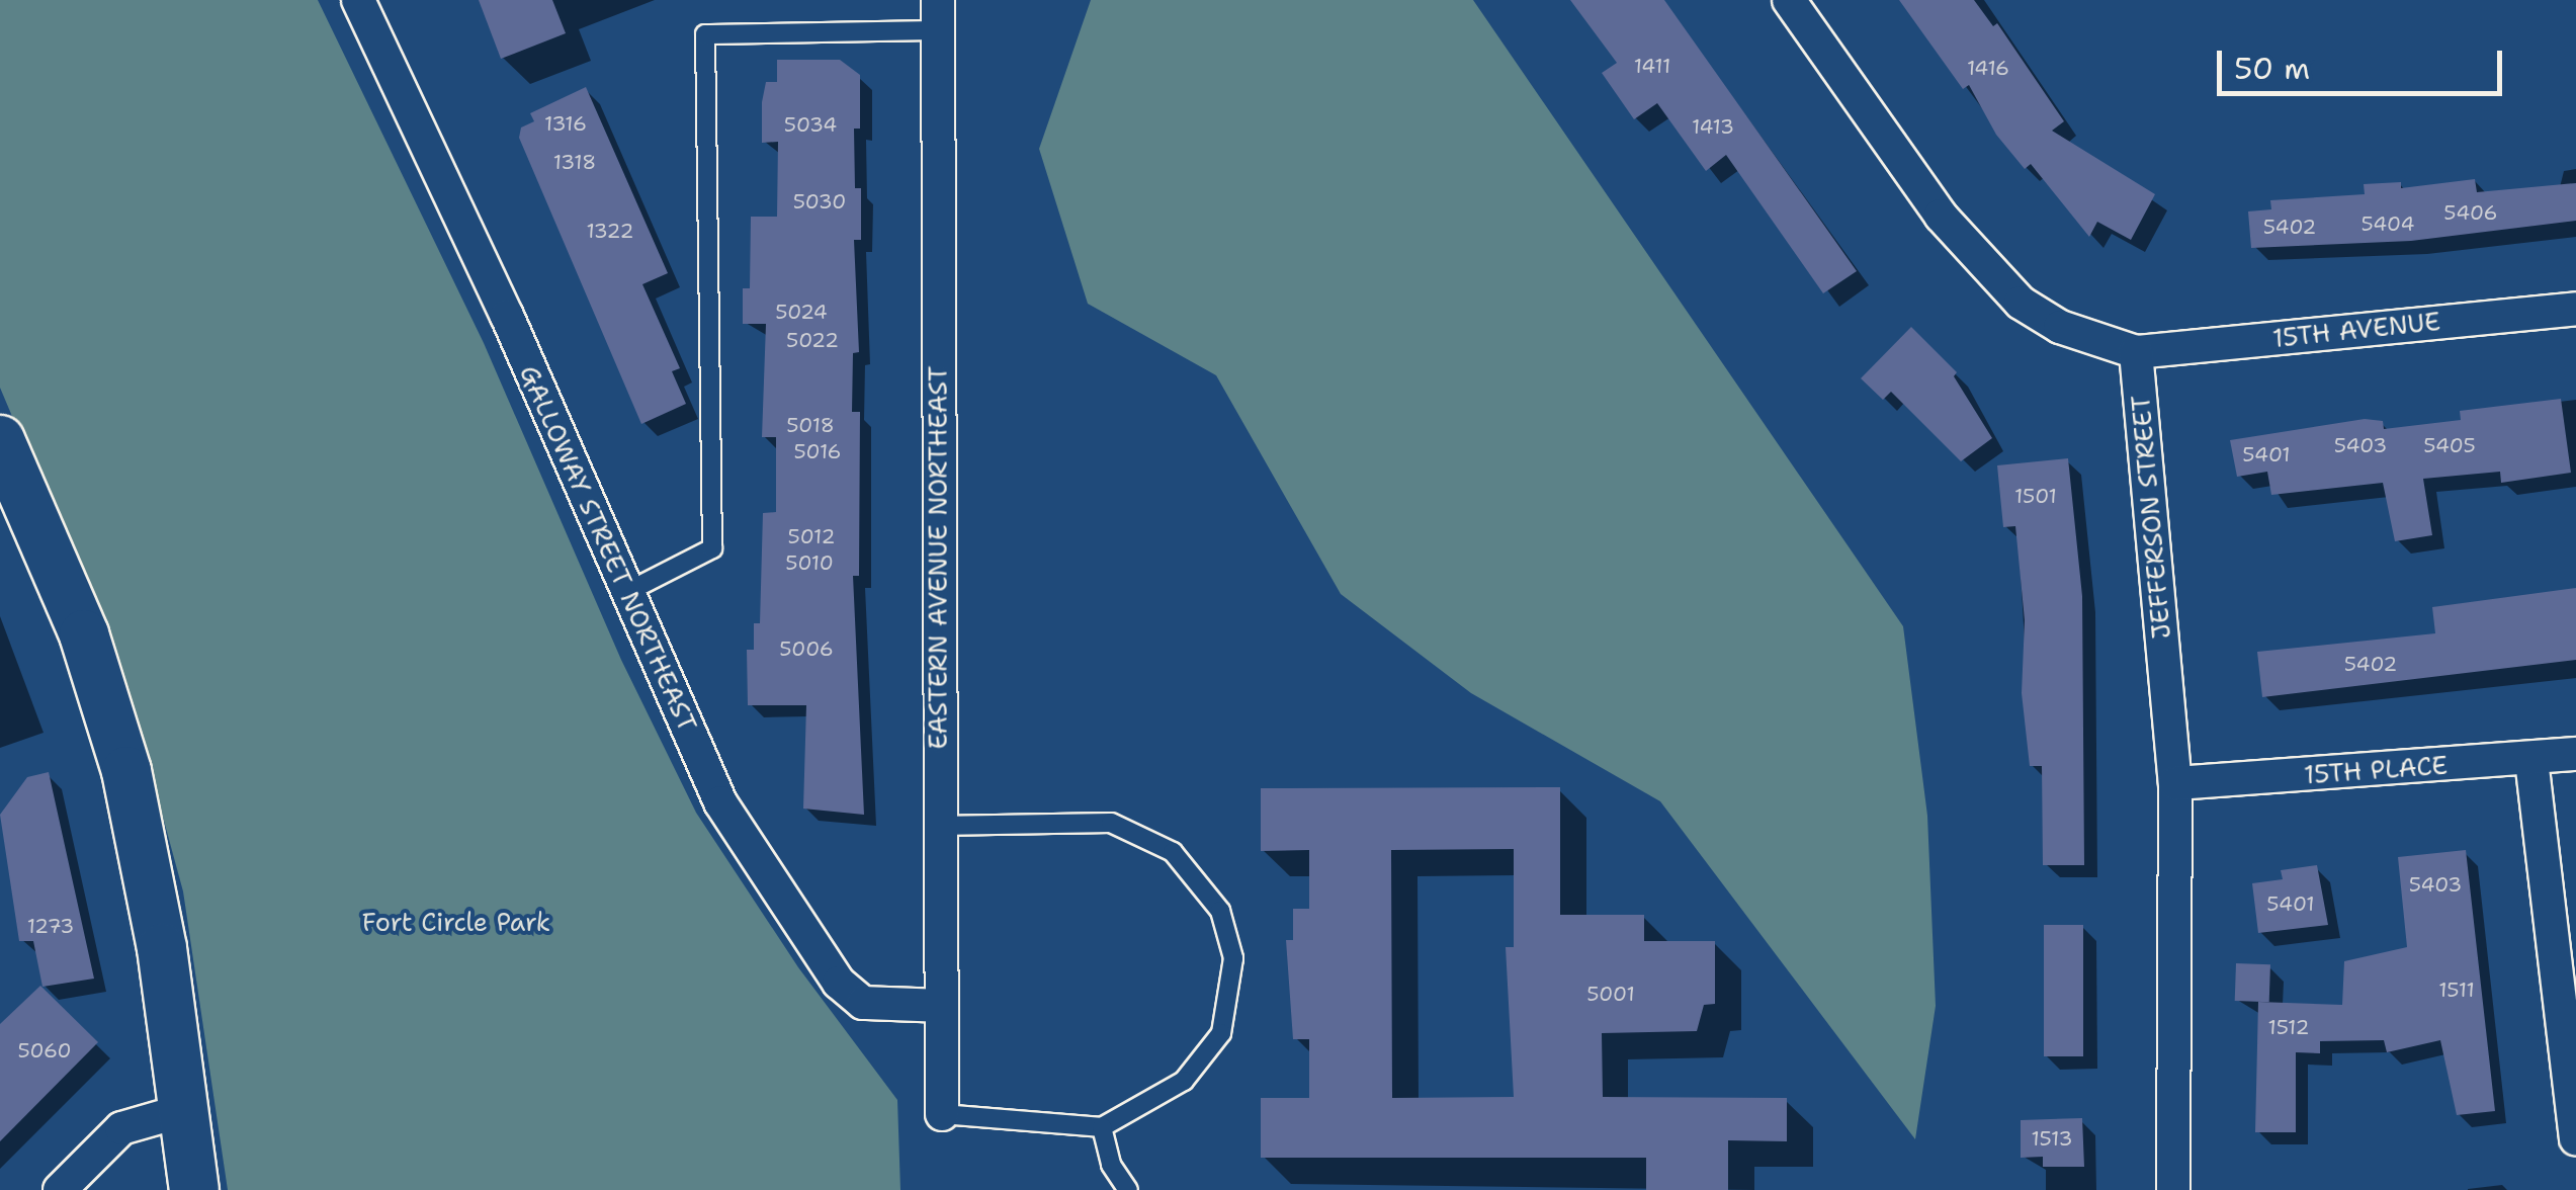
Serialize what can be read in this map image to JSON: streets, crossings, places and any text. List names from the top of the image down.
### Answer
{
  "streets": {
    "street": [
      "15TH AVENUE",
      "JEFFERSON STREET",
      "GALLOWAY STREET NORTHEAST",
      "EASTERN AVENUE NORTHEAST",
      "15TH PLACE"
    ]
  },
  "crossings": [
    ["15TH AVENUE", "JEFFERSON STREET"],
    ["JEFFERSON STREET", "15TH PLACE"],
    ["GALLOWAY STREET NORTHEAST", "EASTERN AVENUE NORTHEAST"]
  ],
  "parks": ["Fort Circle Park"],
  "house_numbers": [
    "1411",
    "1416",
    "1316",
    "5034",
    "1413",
    "1318",
    "5030",
    "5406",
    "5404",
    "5402",
    "1322",
    "5024",
    "5022",
    "5018",
    "5403",
    "5405",
    "5016",
    "5401",
    "1501",
    "5012",
    "5010",
    "5006",
    "5402",
    "5403",
    "5401",
    "1273",
    "1511",
    "5001",
    "1512",
    "5060",
    "1513"
  ],
  "scale_bar": "50 m"
}
